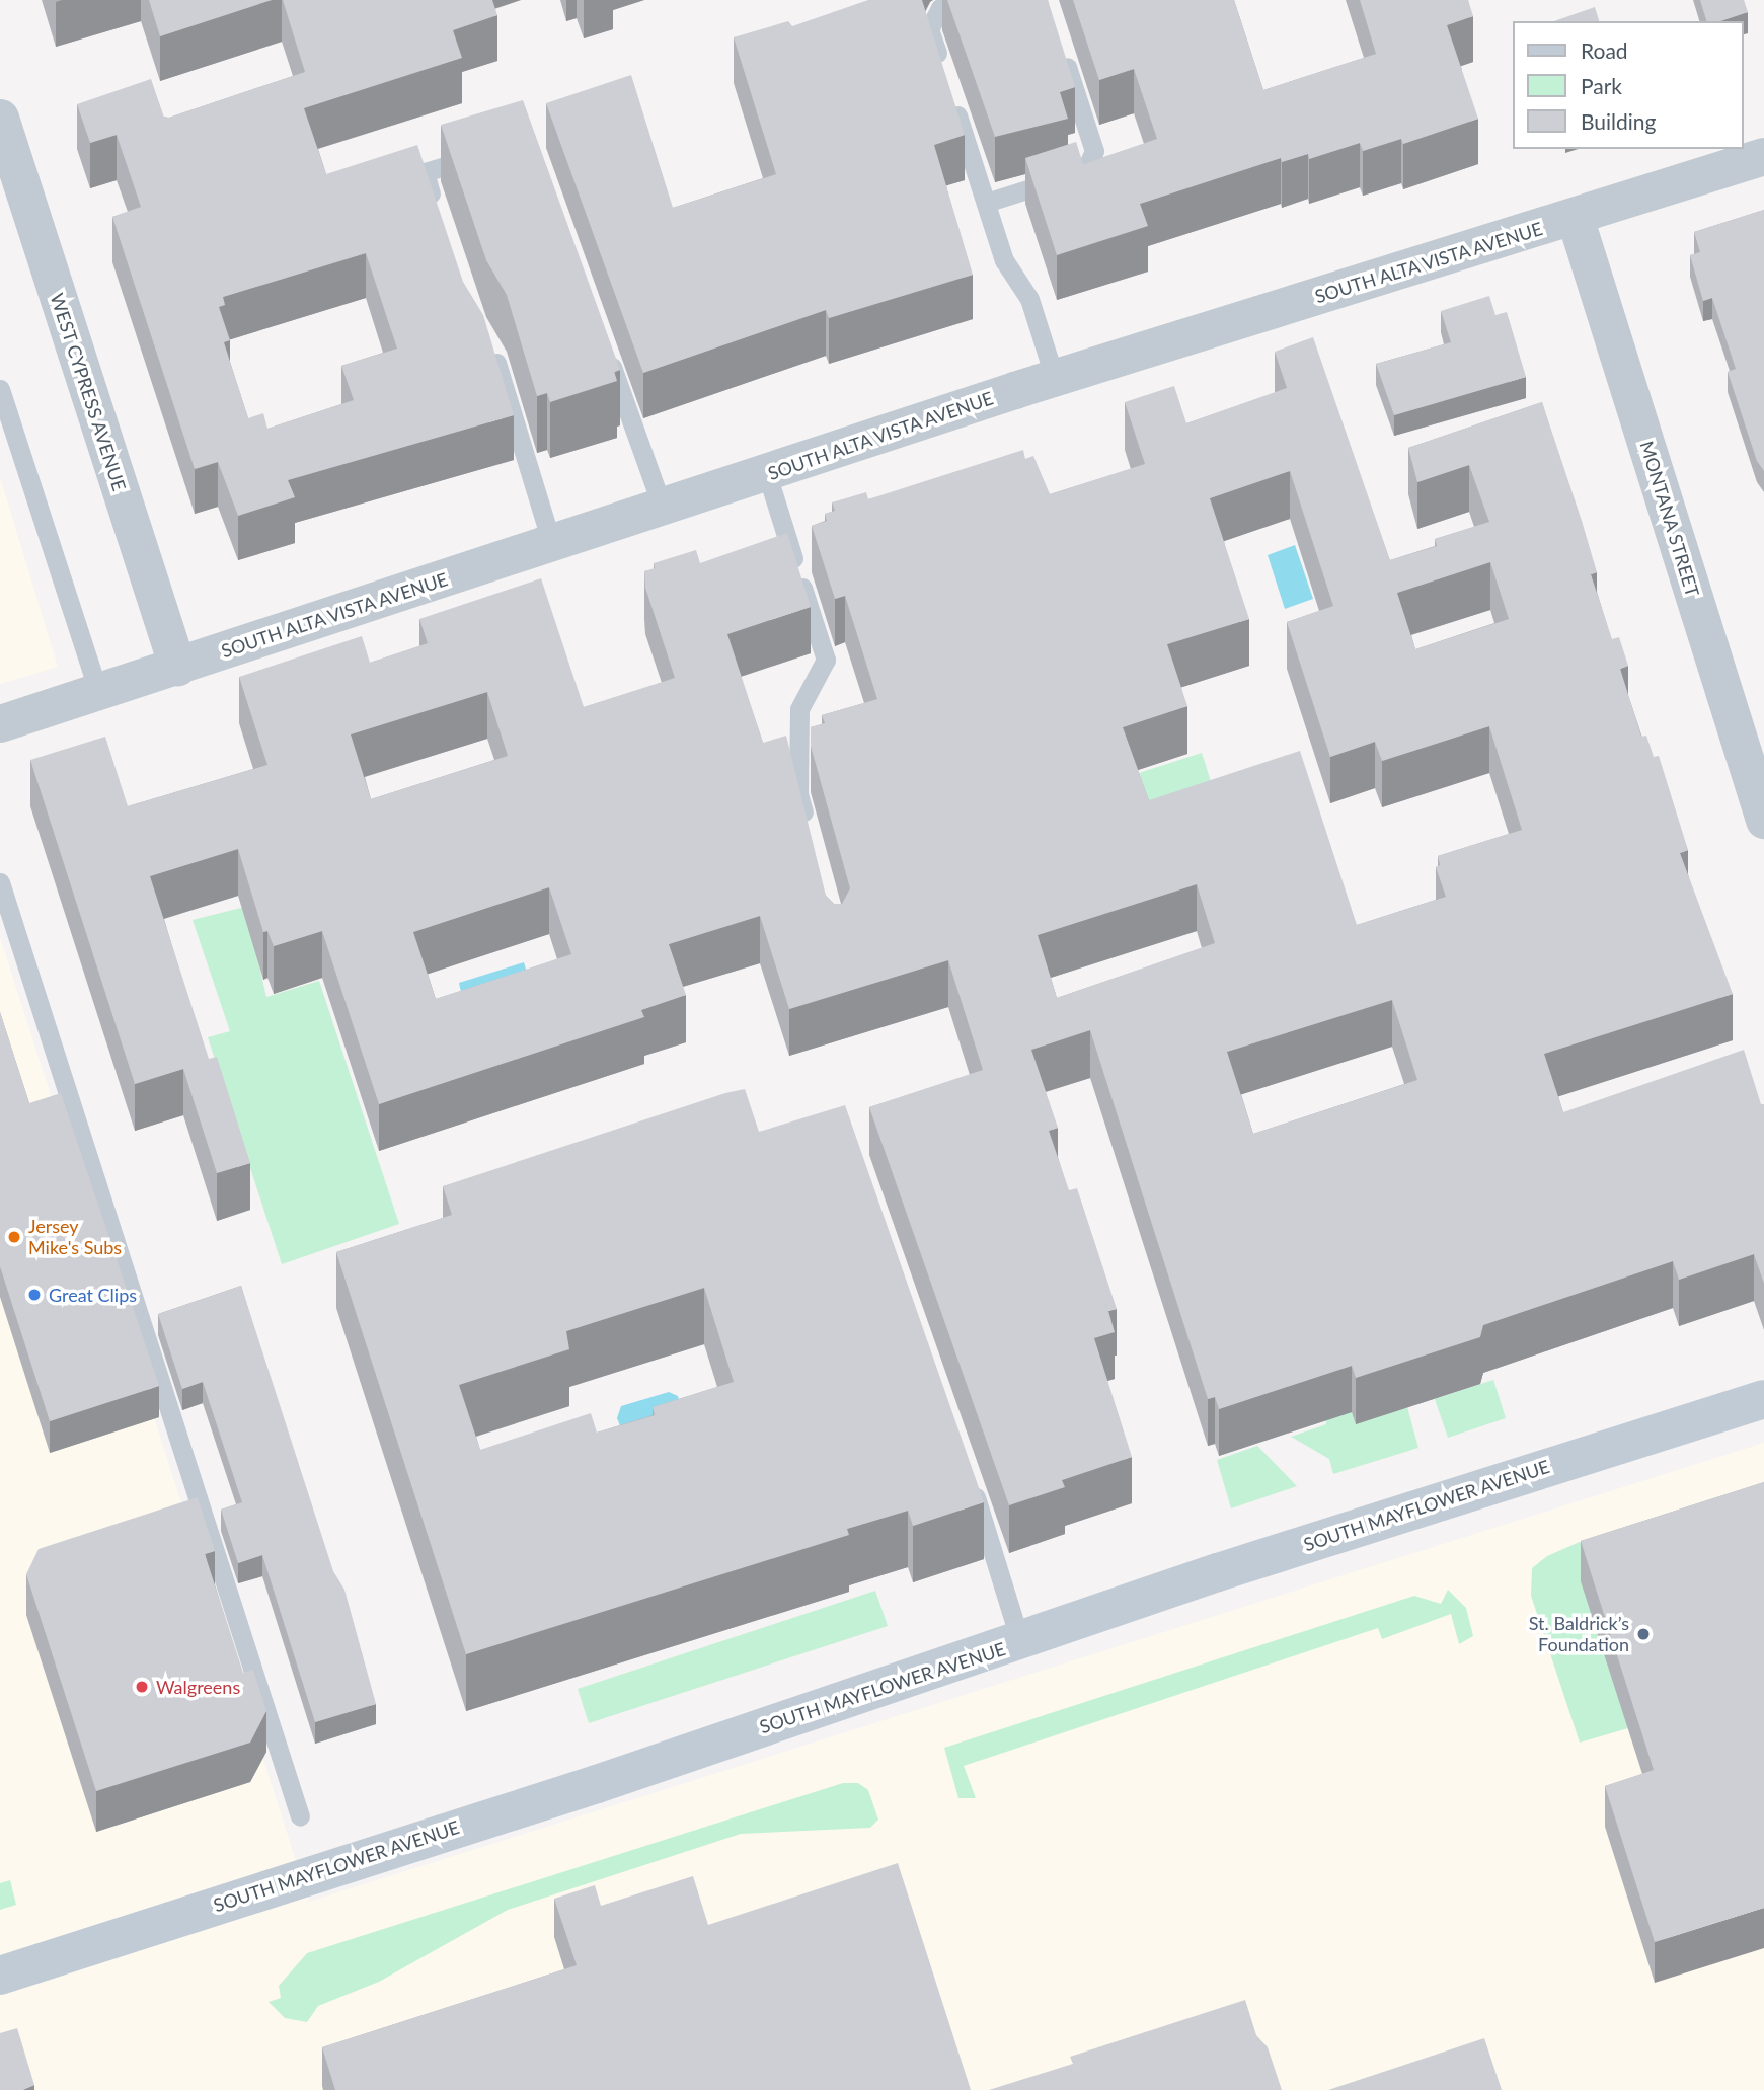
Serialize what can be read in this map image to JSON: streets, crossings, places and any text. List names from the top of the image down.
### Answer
{
  "streets": {
    "street": [
      "SOUTH ALTA VISTA AVENUE",
      "WEST CYPRESS AVENUE",
      "MONTANA STREET",
      "SOUTH MAYFLOWER AVENUE"
    ]
  },
  "crossings": [
    ["SOUTH ALTA VISTA AVENUE", "WEST CYPRESS AVENUE"],
    ["SOUTH ALTA VISTA AVENUE", "MONTANA STREET"]
  ],
  "places": [
    "Jersey Mike's Subs",
    "Great Clips",
    "St. Baldrick’s Foundation",
    "Walgreens"
  ],
  "legend": ["Road", "Park", "Building"]
}
